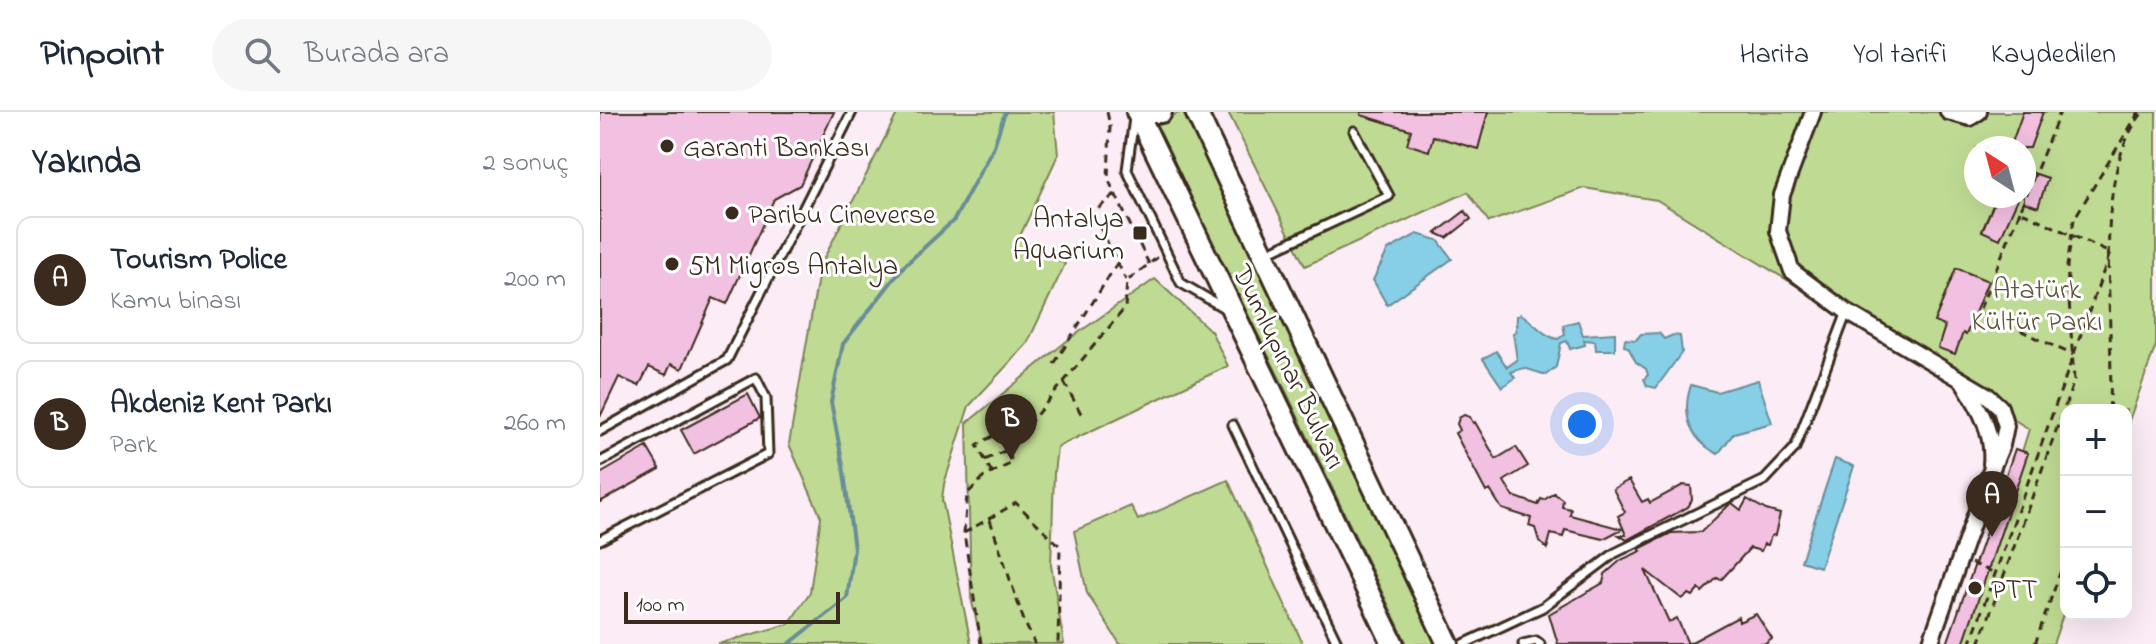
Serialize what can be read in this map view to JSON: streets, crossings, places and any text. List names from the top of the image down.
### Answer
{
  "streets": {
    "main road": ["Dumlupınar Bulvarı"]
  },
  "parks": ["Atatürk Kültür Parkı"],
  "places": {
    "other": [
      "Garanti Bankası",
      "Paribu Cineverse",
      "5M Migros Antalya",
      "PTT"
    ],
    "transit": ["Antalya Aquarium"]
  },
  "scale_bar": "100 m",
  "north": "top left",
  "page": {
    "header": "Pinpoint",
    "search": "Burada ara",
    "nav": ["Harita", "Yol tarifi", "Kaydedilen"],
    "heading": ["Yakında", "2 sonuç"],
    "list": [
      {
        "mark": "A",
        "name": "Tourism Police",
        "note": "Kamu binası",
        "value": "200 m"
      },
      {
        "mark": "B",
        "name": "Akdeniz Kent Parkı",
        "note": "Park",
        "value": "260 m"
      }
    ],
    "pins": ["B", "A"],
    "map_buttons": ["+", "−"],
    "scale": "100 m"
  }
}
